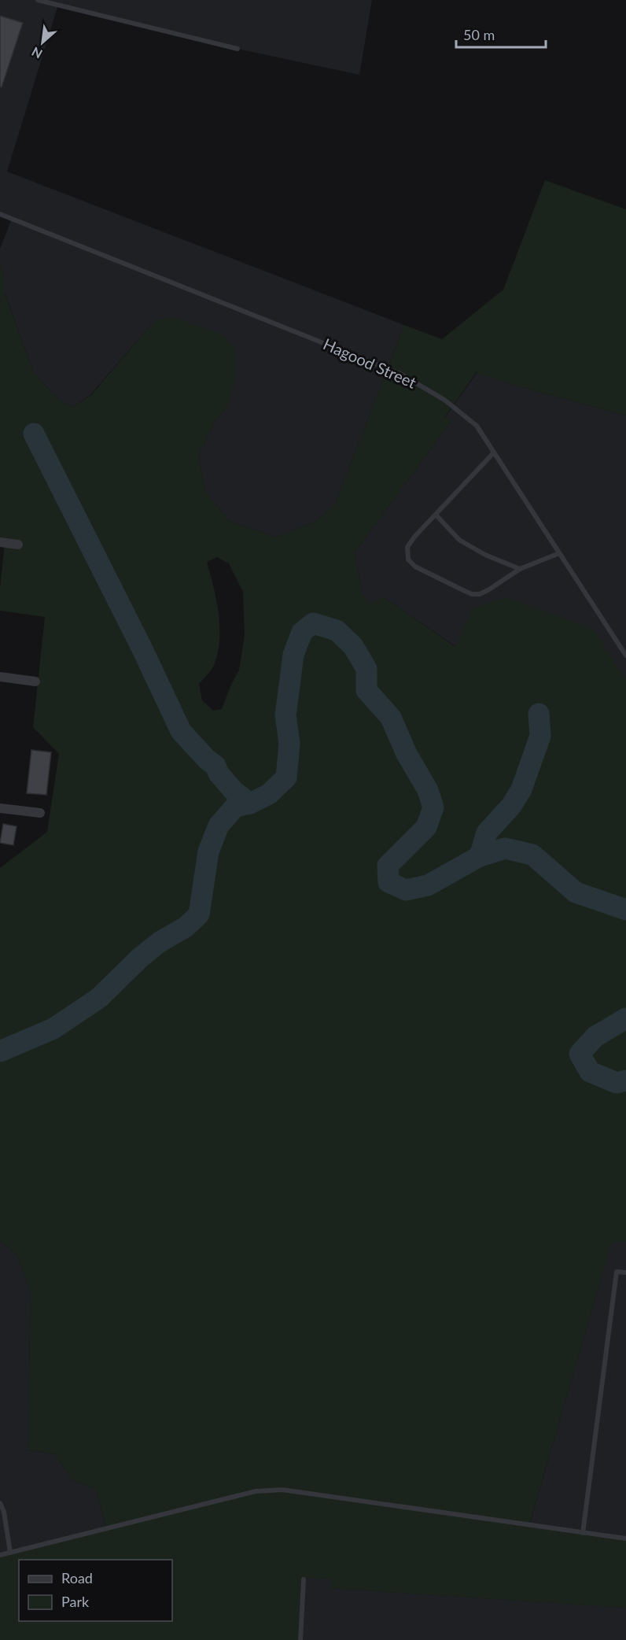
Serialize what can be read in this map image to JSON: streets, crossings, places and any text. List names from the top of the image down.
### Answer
{
  "streets": {
    "lane": ["Hagood Street"]
  },
  "legend": ["Road", "Park"],
  "scale_bar": "50 m",
  "north": "bottom left"
}
